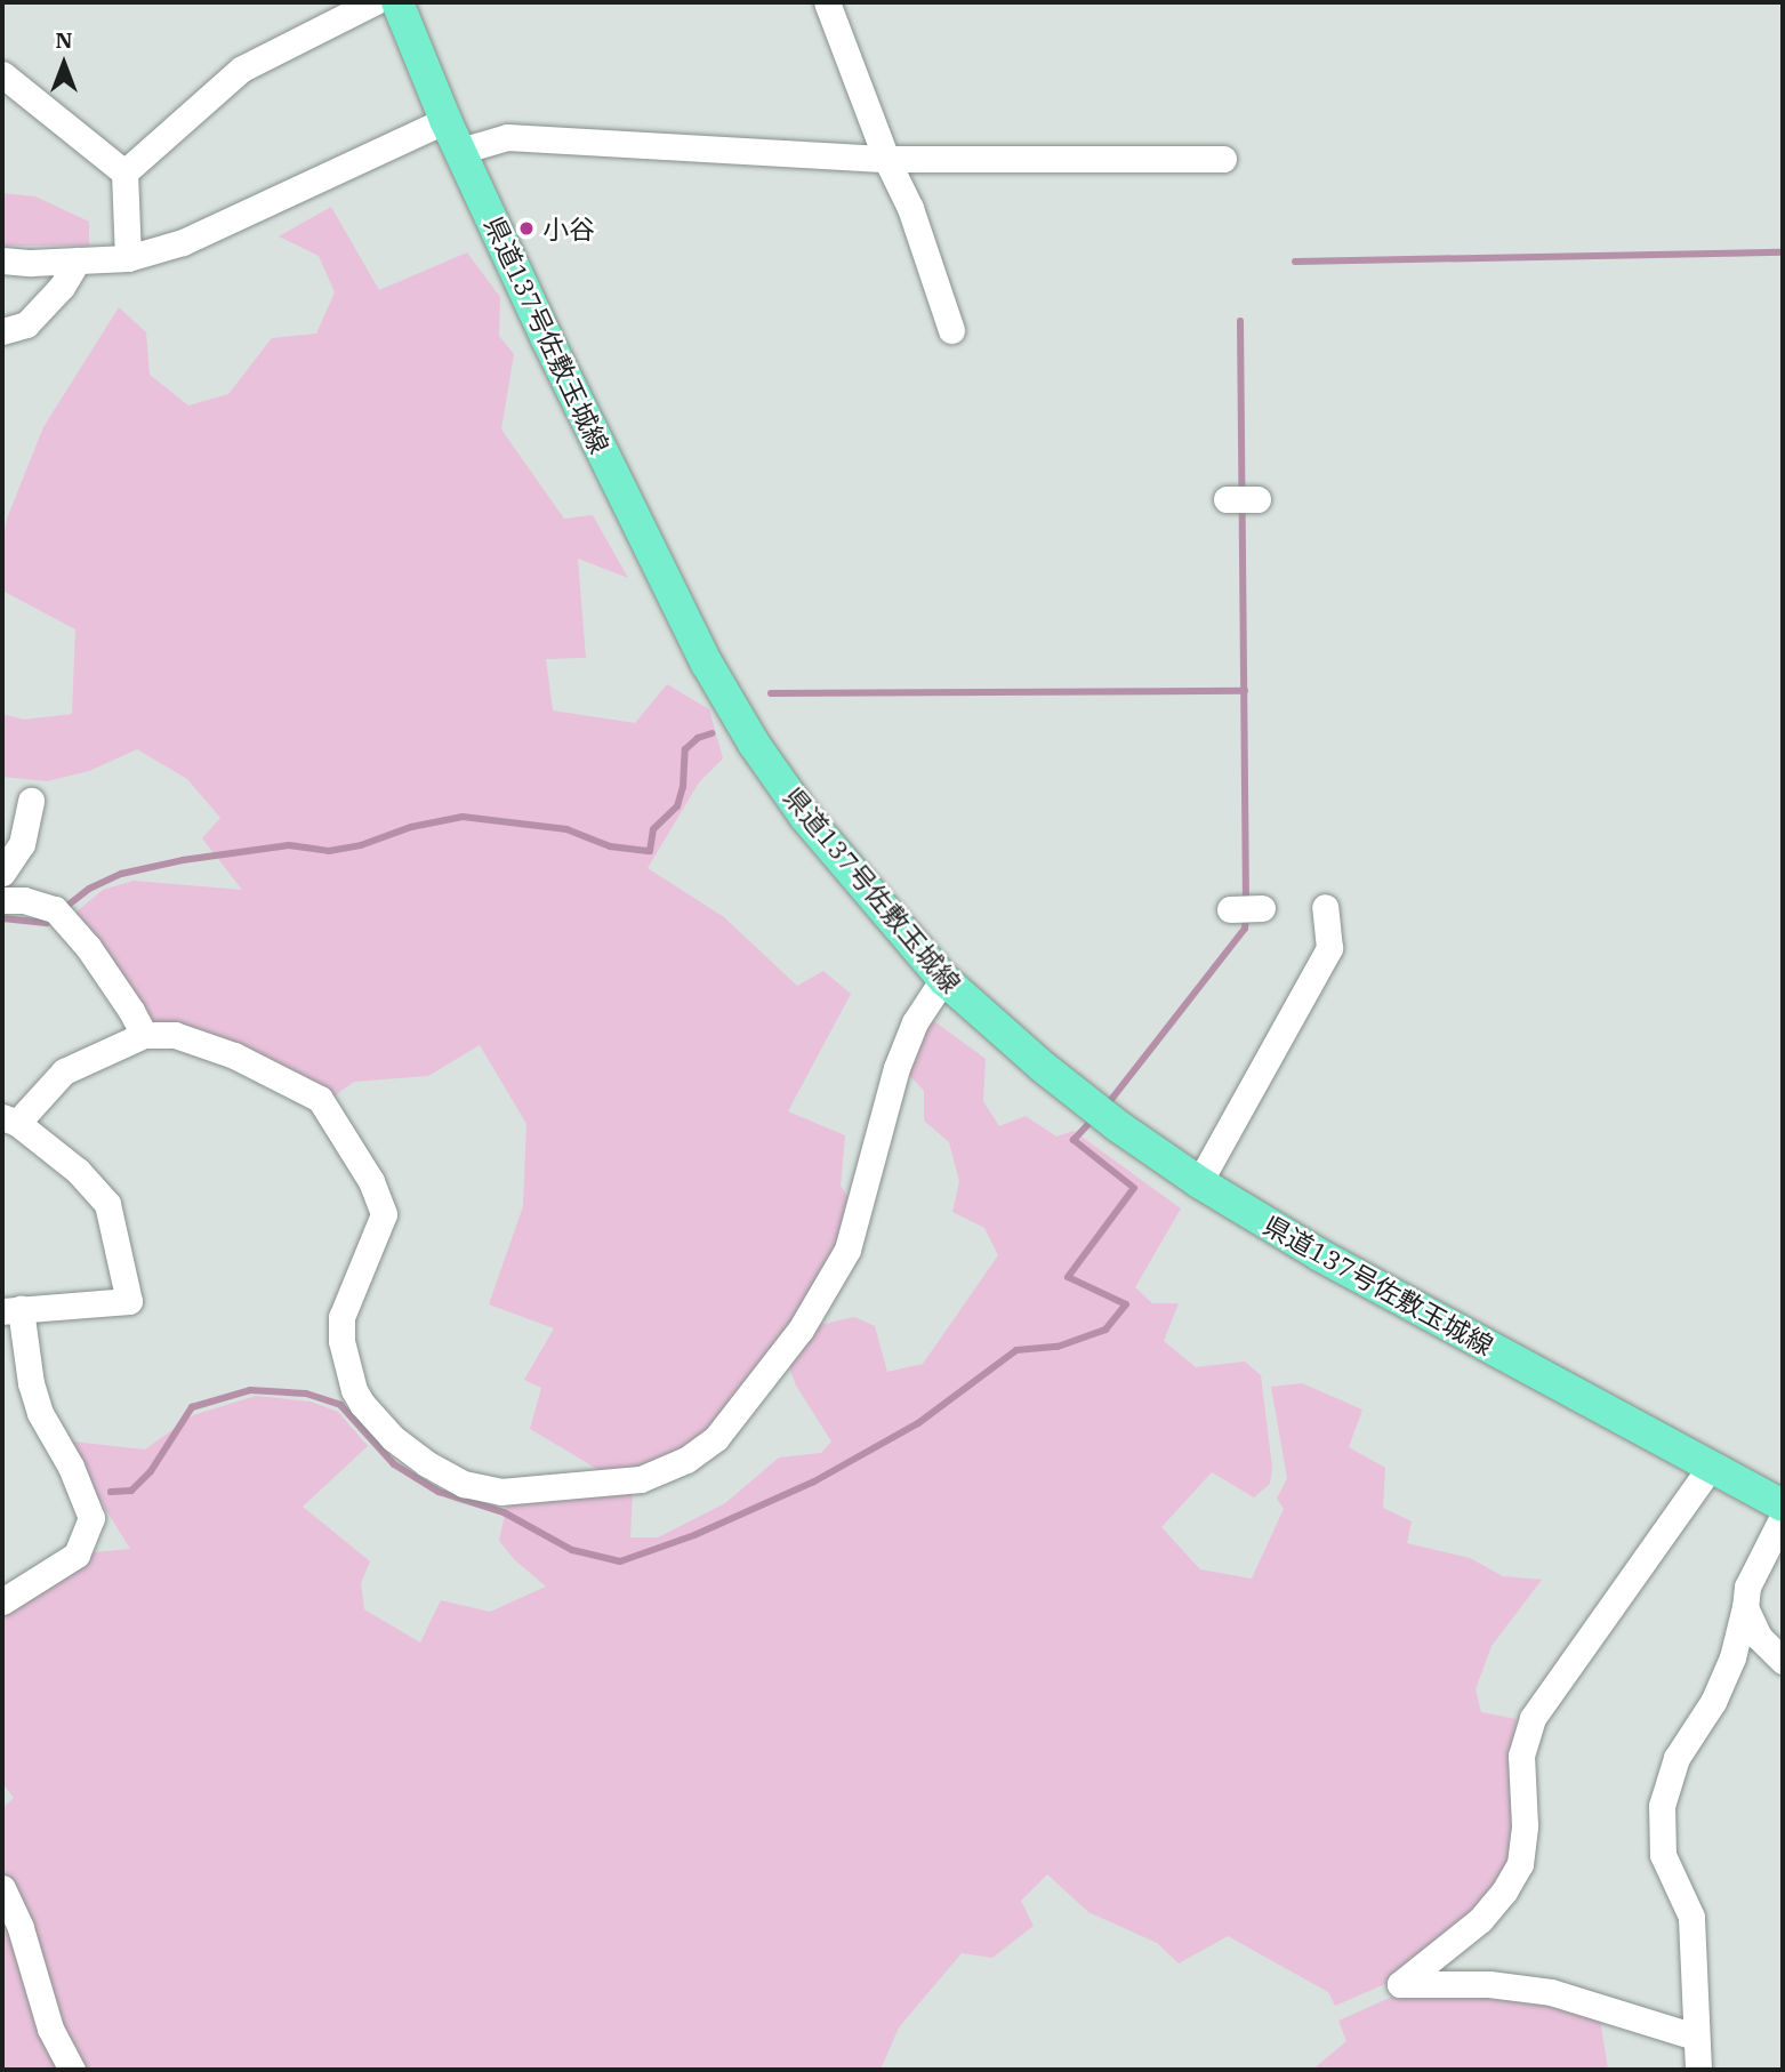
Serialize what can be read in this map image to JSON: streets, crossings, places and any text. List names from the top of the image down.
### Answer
{
  "streets": {
    "main road": ["県道137号佐敷玉城線"]
  },
  "places": ["小谷"],
  "north": "top"
}
